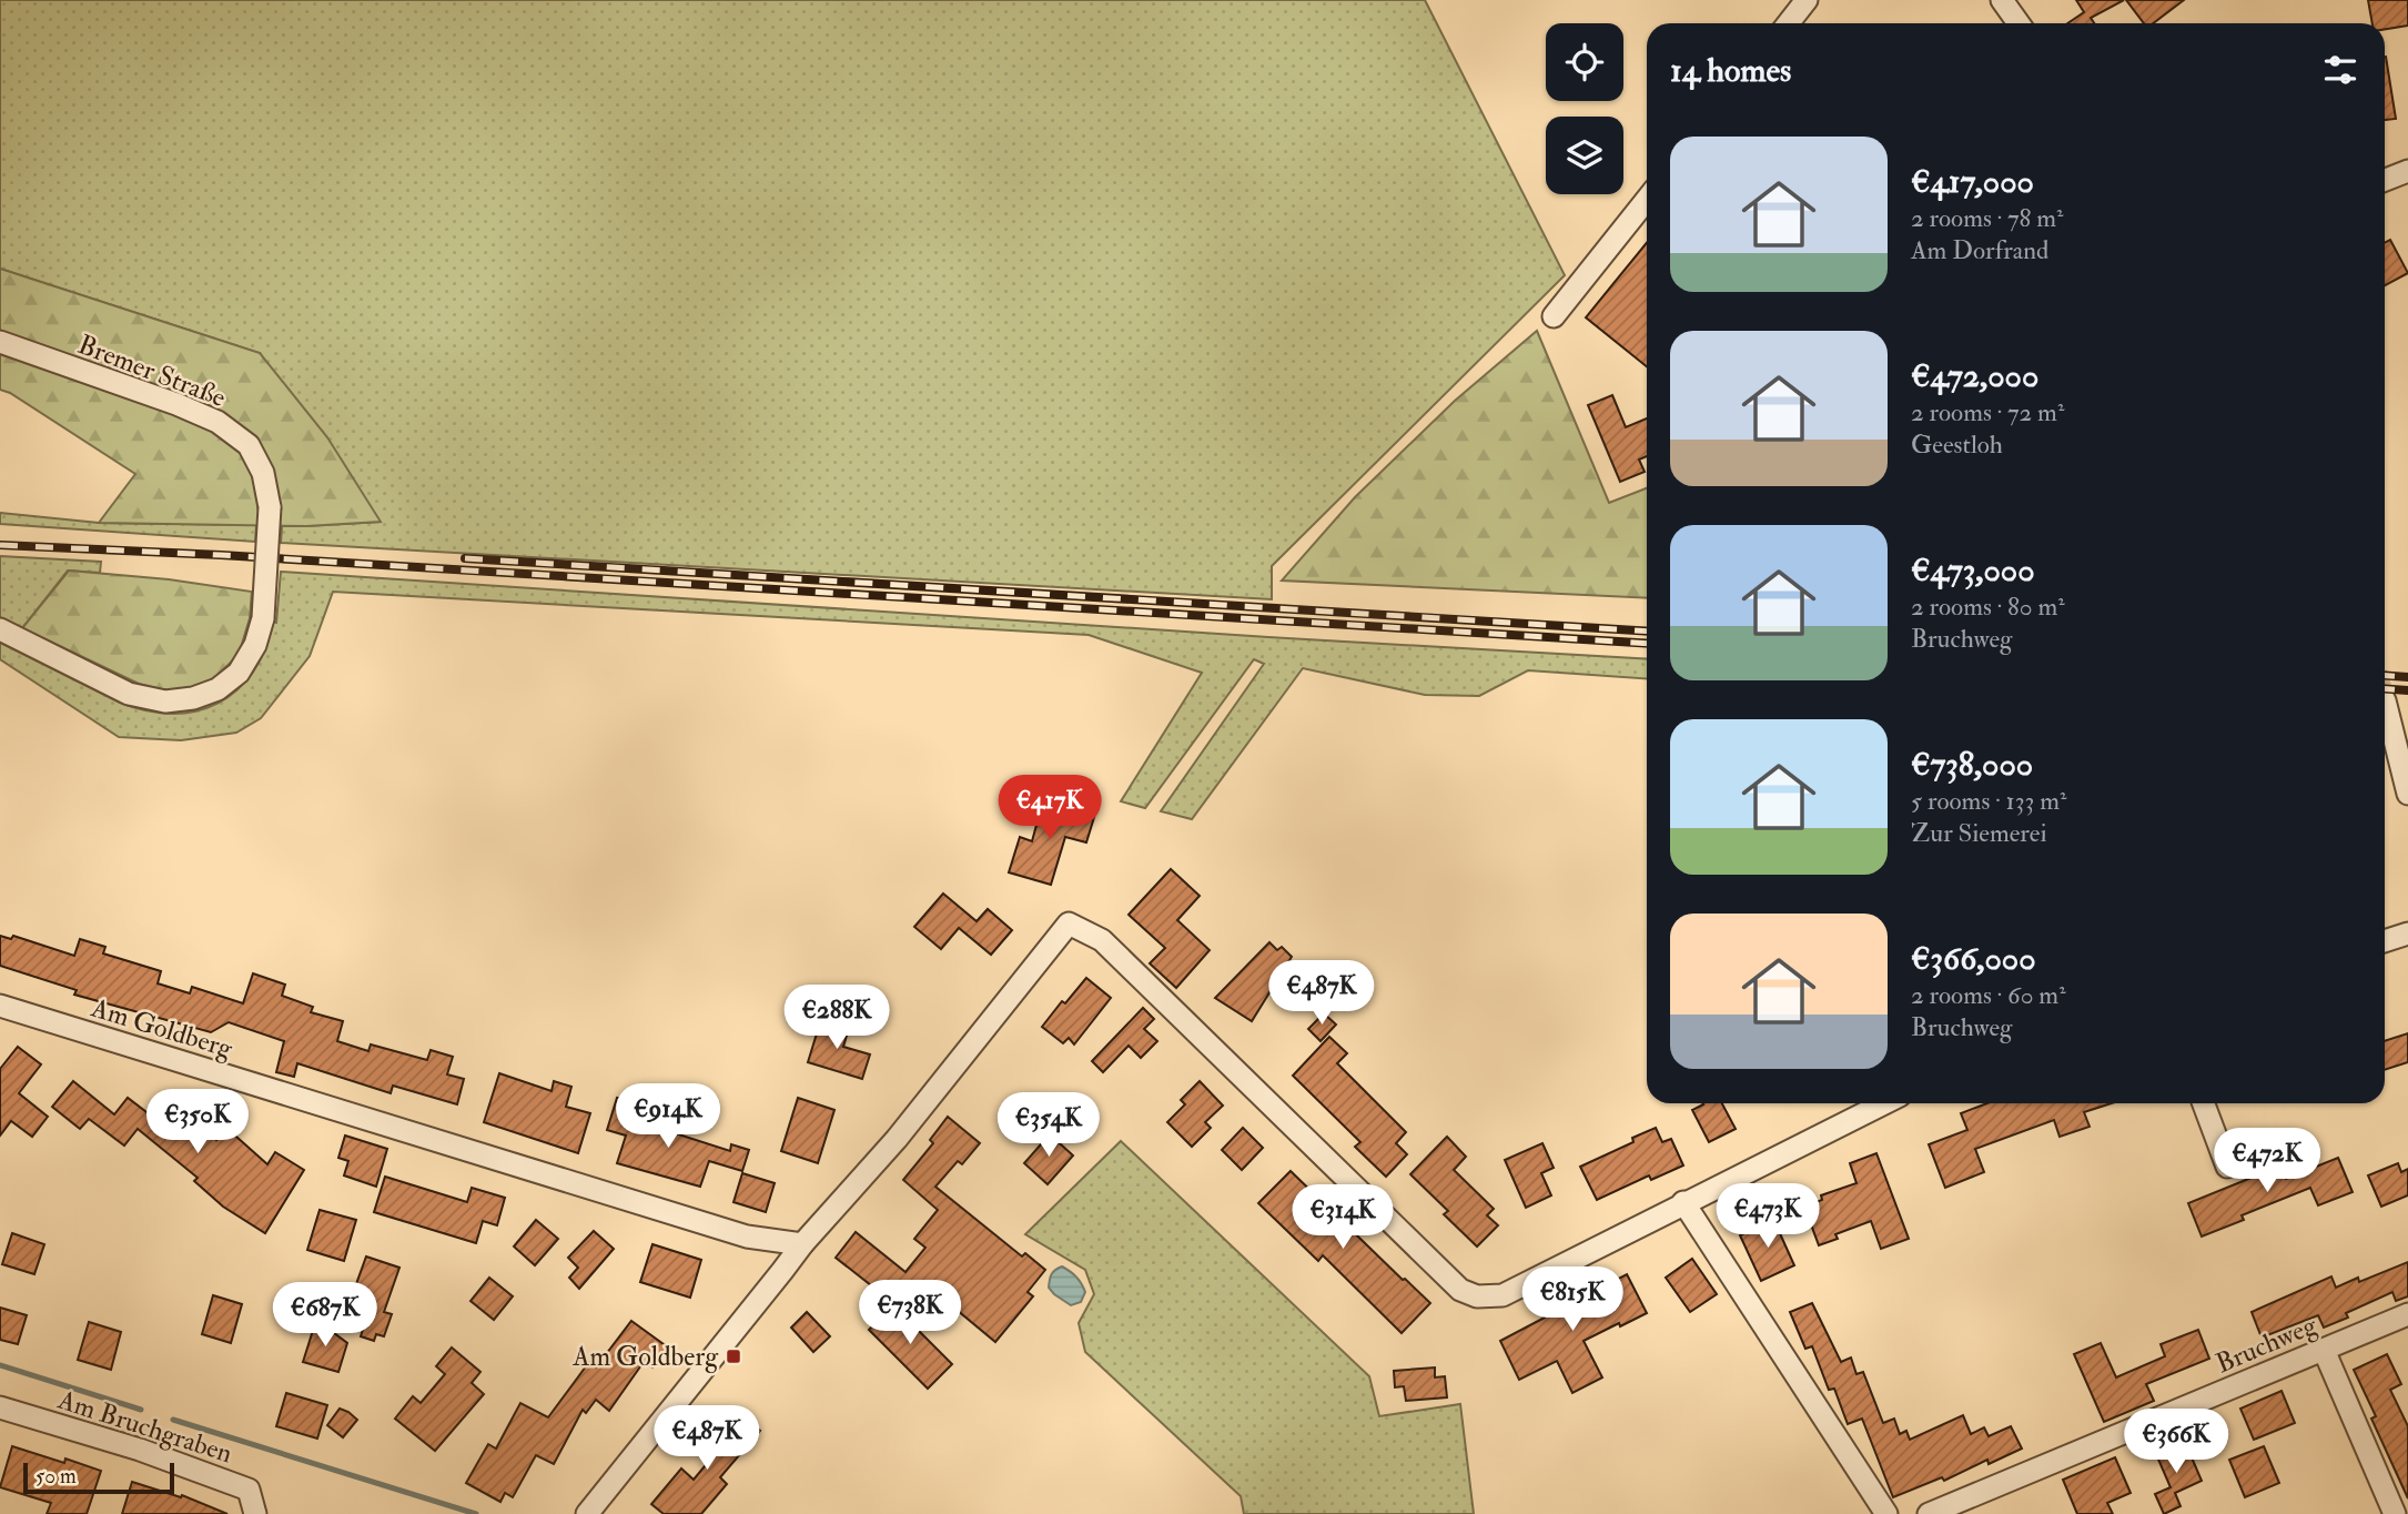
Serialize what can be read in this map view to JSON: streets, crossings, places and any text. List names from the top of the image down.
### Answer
{
  "streets": {
    "street": [
      "Bremer Straße",
      "Am Goldberg",
      "Bruchweg",
      "Am Bruchgraben"
    ]
  },
  "places": {
    "transit": ["Am Goldberg"]
  },
  "scale_bar": "50 m",
  "page": {
    "heading": "14 homes",
    "list": [
      {
        "name": "€417,000",
        "note": "2 rooms · 78 m² · Am Dorfrand"
      },
      {
        "name": "€472,000",
        "note": "2 rooms · 72 m² · Geestloh"
      },
      {
        "name": "€473,000",
        "note": "2 rooms · 80 m² · Bruchweg"
      },
      {
        "name": "€738,000",
        "note": "5 rooms · 133 m² · Zur Siemerei"
      },
      {
        "name": "€366,000",
        "note": "2 rooms · 60 m² · Bruchweg"
      }
    ],
    "price": [
      "€417K",
      "€487K",
      "€288K",
      "€914K",
      "€350K",
      "€354K",
      "€472K",
      "€473K",
      "€314K",
      "€815K",
      "€738K",
      "€687K",
      "€487K",
      "€366K"
    ],
    "scale": "50 m"
  }
}
